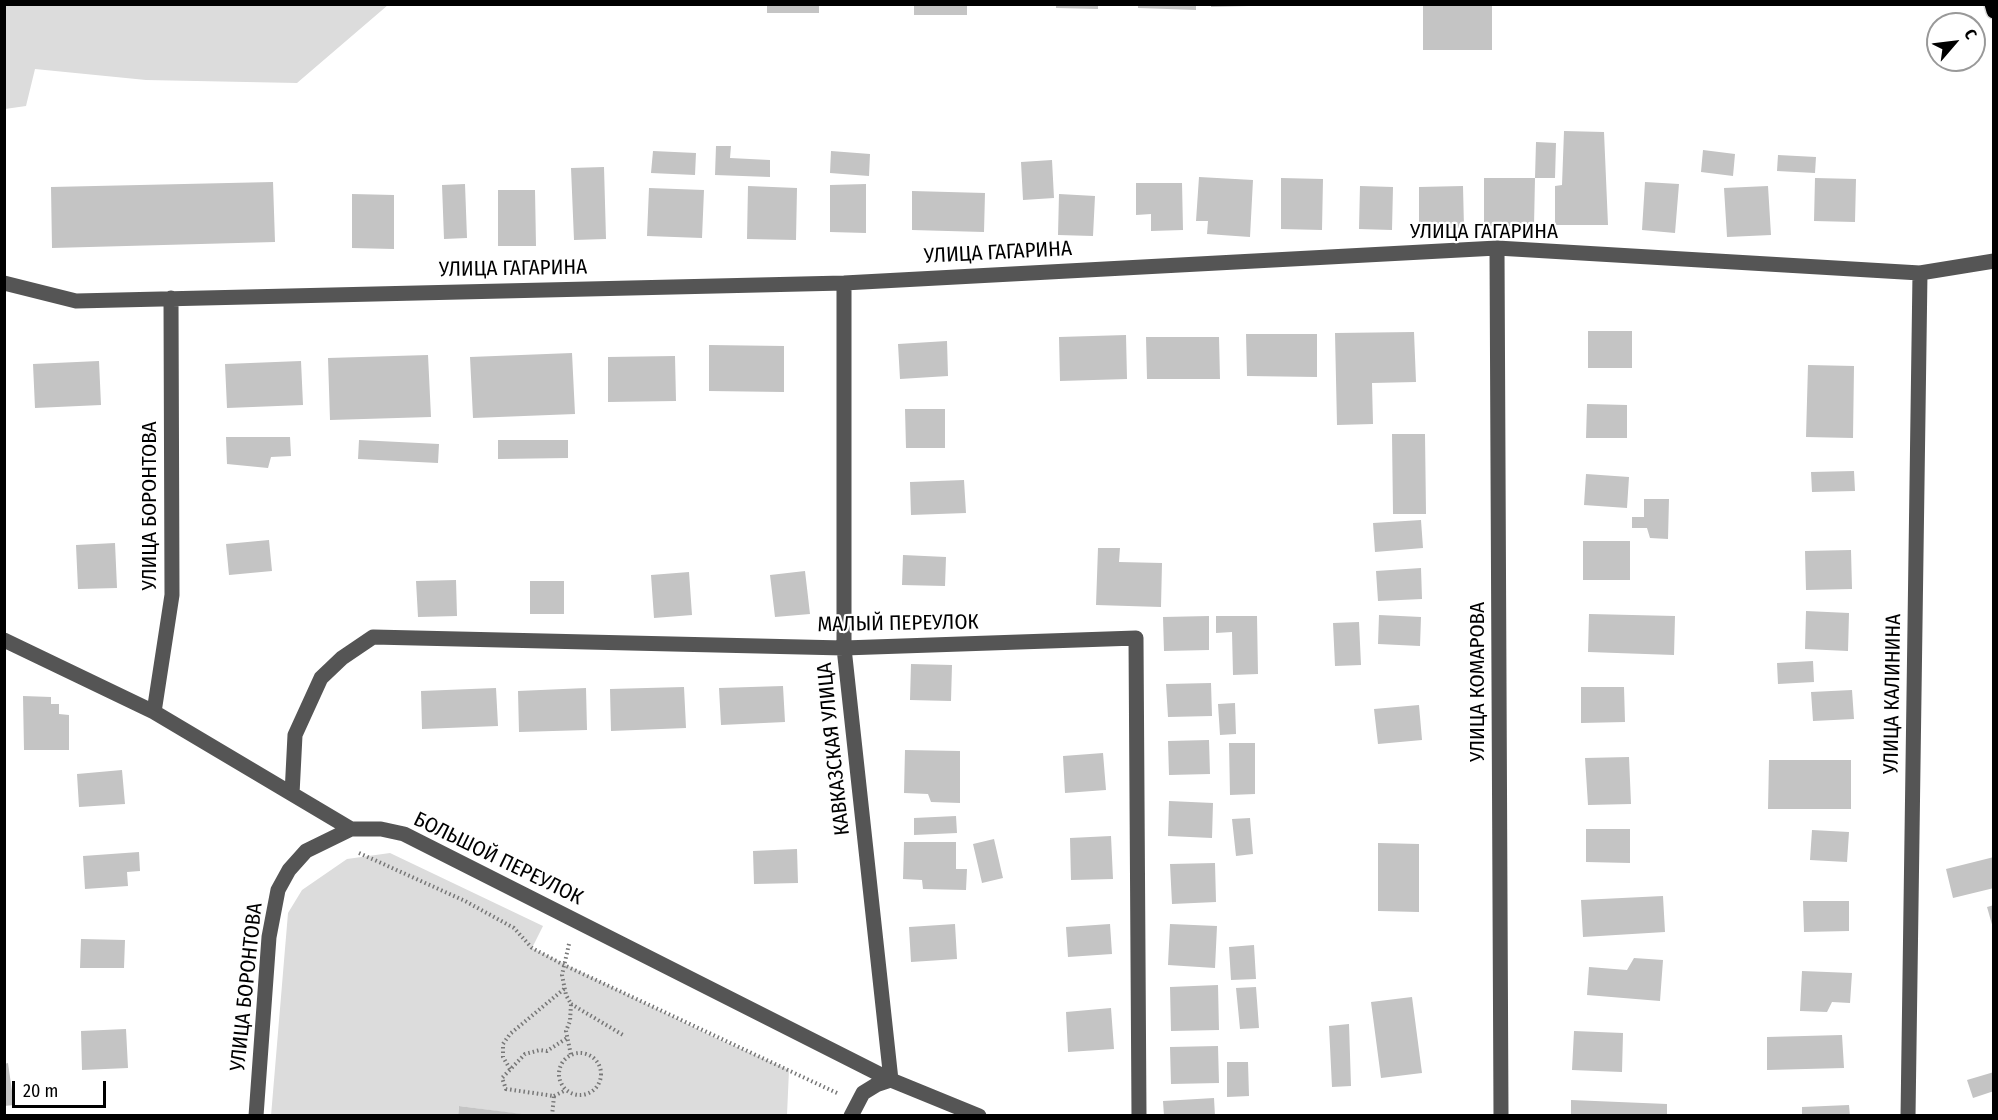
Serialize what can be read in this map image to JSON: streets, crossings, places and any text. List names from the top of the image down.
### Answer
{
  "streets": {
    "street": [
      "УЛИЦА ГАГАРИНА",
      "УЛИЦА БОРОНТОВА",
      "МАЛЫЙ ПЕРЕУЛОК",
      "УЛИЦА КОМАРОВА",
      "УЛИЦА КАЛИНИНА",
      "КАВКАЗСКАЯ УЛИЦА",
      "БОЛЬШОЙ ПЕРЕУЛОК"
    ]
  },
  "crossings": [
    ["УЛИЦА ГАГАРИНА", "УЛИЦА БОРОНТОВА"],
    ["УЛИЦА ГАГАРИНА", "УЛИЦА КОМАРОВА"],
    ["УЛИЦА ГАГАРИНА", "УЛИЦА КАЛИНИНА"],
    ["УЛИЦА ГАГАРИНА", "КАВКАЗСКАЯ УЛИЦА"],
    ["УЛИЦА БОРОНТОВА", "БОЛЬШОЙ ПЕРЕУЛОК"],
    ["МАЛЫЙ ПЕРЕУЛОК", "КАВКАЗСКАЯ УЛИЦА"],
    ["КАВКАЗСКАЯ УЛИЦА", "БОЛЬШОЙ ПЕРЕУЛОК"]
  ],
  "scale_bar": "20 m",
  "north": "top right"
}
